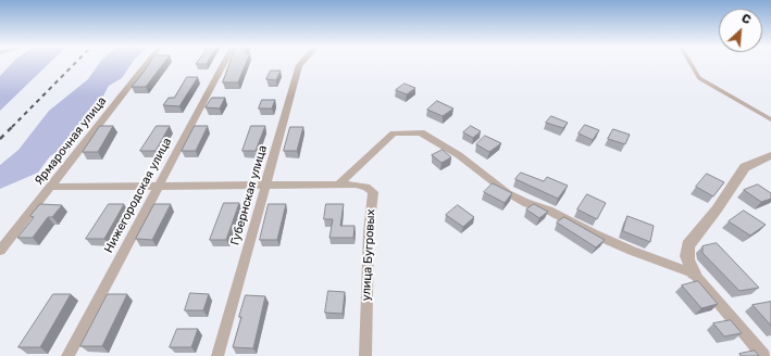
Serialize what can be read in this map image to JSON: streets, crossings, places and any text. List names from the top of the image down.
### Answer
{
  "streets": {
    "street": [
      "Ярмарочная улица",
      "Нижегородская улица",
      "Губернская улица",
      "улица Бугровых"
    ]
  },
  "north": "top right"
}
